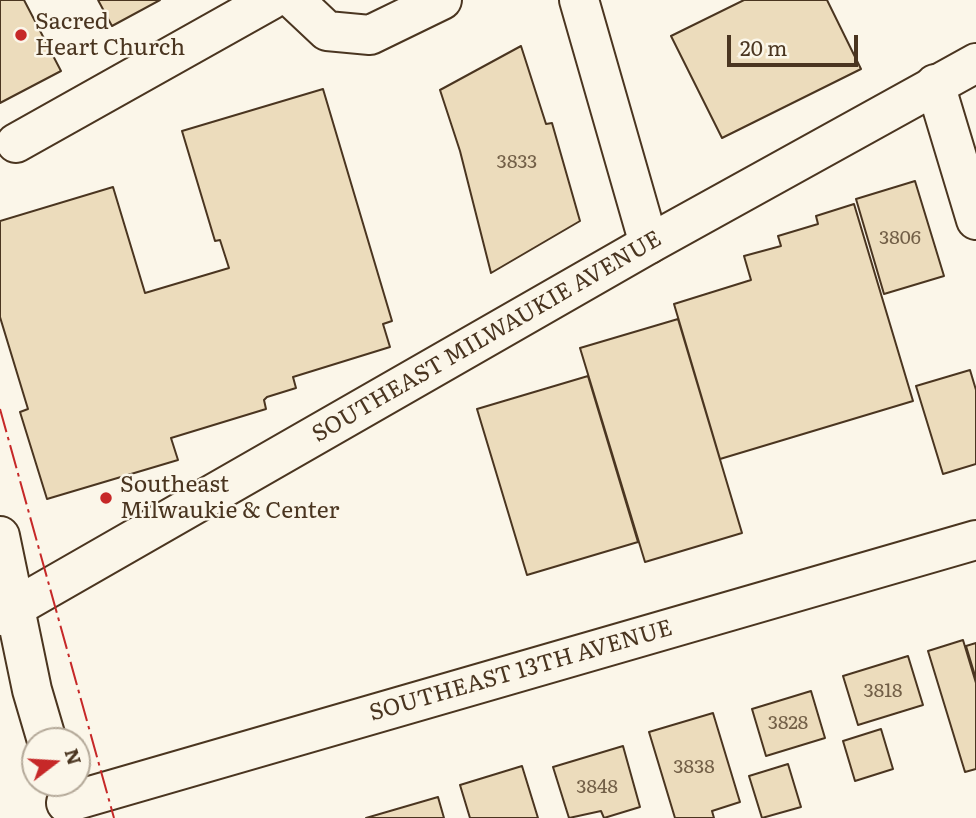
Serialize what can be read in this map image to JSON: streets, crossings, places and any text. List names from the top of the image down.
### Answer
{
  "streets": {
    "street": ["SOUTHEAST MILWAUKIE AVENUE", "SOUTHEAST 13TH AVENUE"]
  },
  "places": ["Sacred Heart Church", "Southeast Milwaukie & Center"],
  "house_numbers": [
    "3833",
    "3806",
    "3818",
    "3828",
    "3838",
    "3848"
  ],
  "scale_bar": "20 m",
  "north": "right"
}
